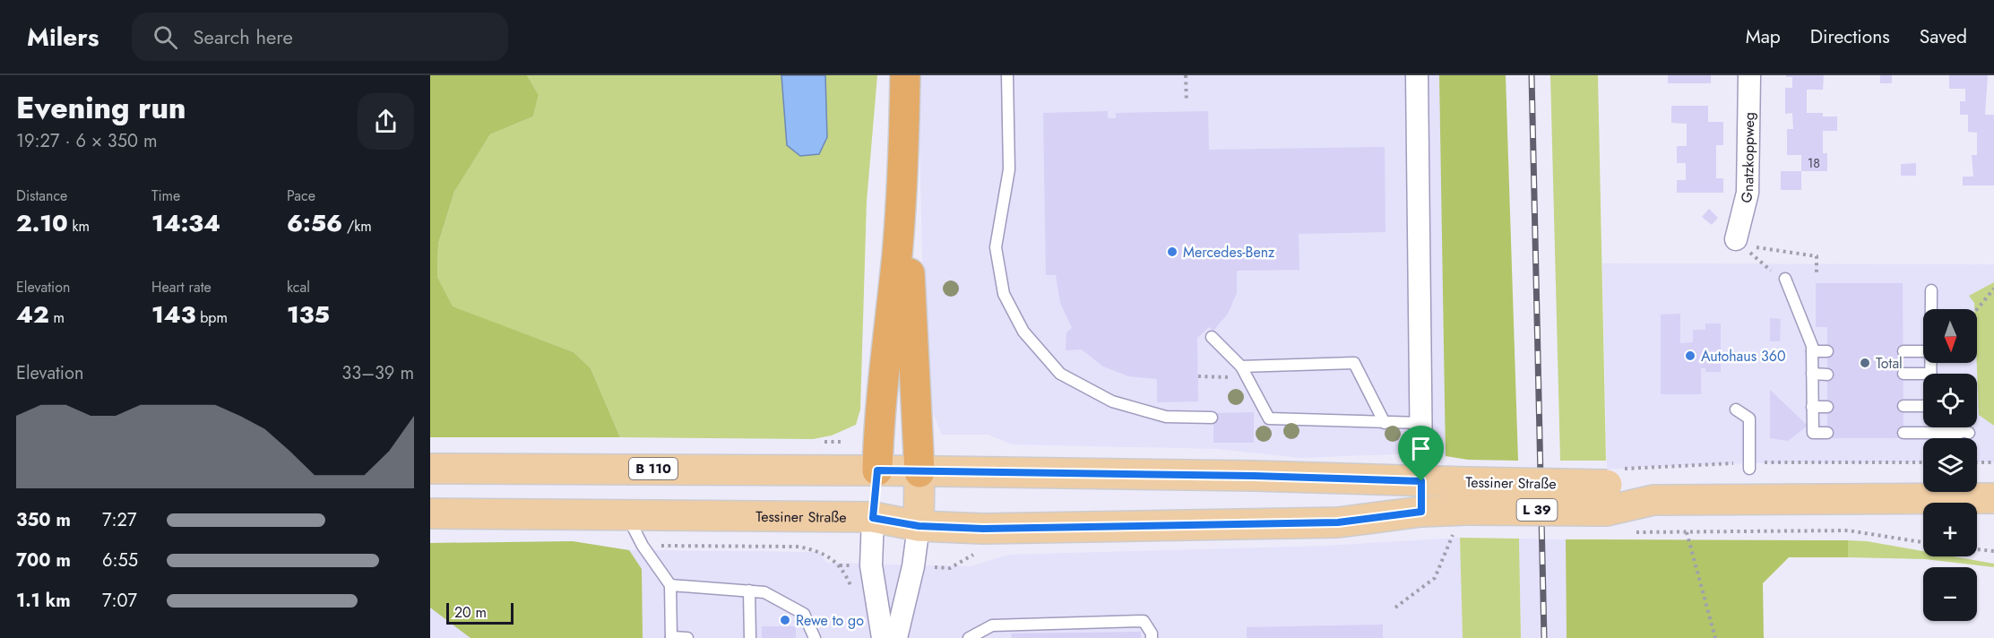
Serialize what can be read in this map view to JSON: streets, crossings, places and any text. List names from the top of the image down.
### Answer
{
  "streets": {
    "main road": ["B 110", "Tessiner Straße", "L 39"],
    "street": ["Gnatzkoppweg"]
  },
  "places": [
    "Mercedes-Benz",
    "Autohaus 360",
    "Total",
    "Rewe to go"
  ],
  "house_numbers": ["18"],
  "scale_bar": "20 m",
  "north": "bottom",
  "page": {
    "header": "Milers",
    "search": "Search here",
    "nav": ["Map", "Directions", "Saved"],
    "heading": ["Evening run", "19:27 · 6 × 350 m"],
    "stats": [
      ["Distance", "2.10 km"],
      ["Time", "14:34"],
      ["Pace", "6:56 /km"],
      ["Elevation", "42 m"],
      ["Heart rate", "143 bpm"],
      ["kcal", "135"]
    ],
    "map_buttons": ["+", "−"],
    "chart": ["Elevation", "33–39 m"],
    "list": [
      {
        "name": "350 m",
        "note": "7:27"
      },
      {
        "name": "700 m",
        "note": "6:55"
      },
      {
        "name": "1.1 km",
        "note": "7:07"
      }
    ],
    "scale": "20 m"
  }
}
